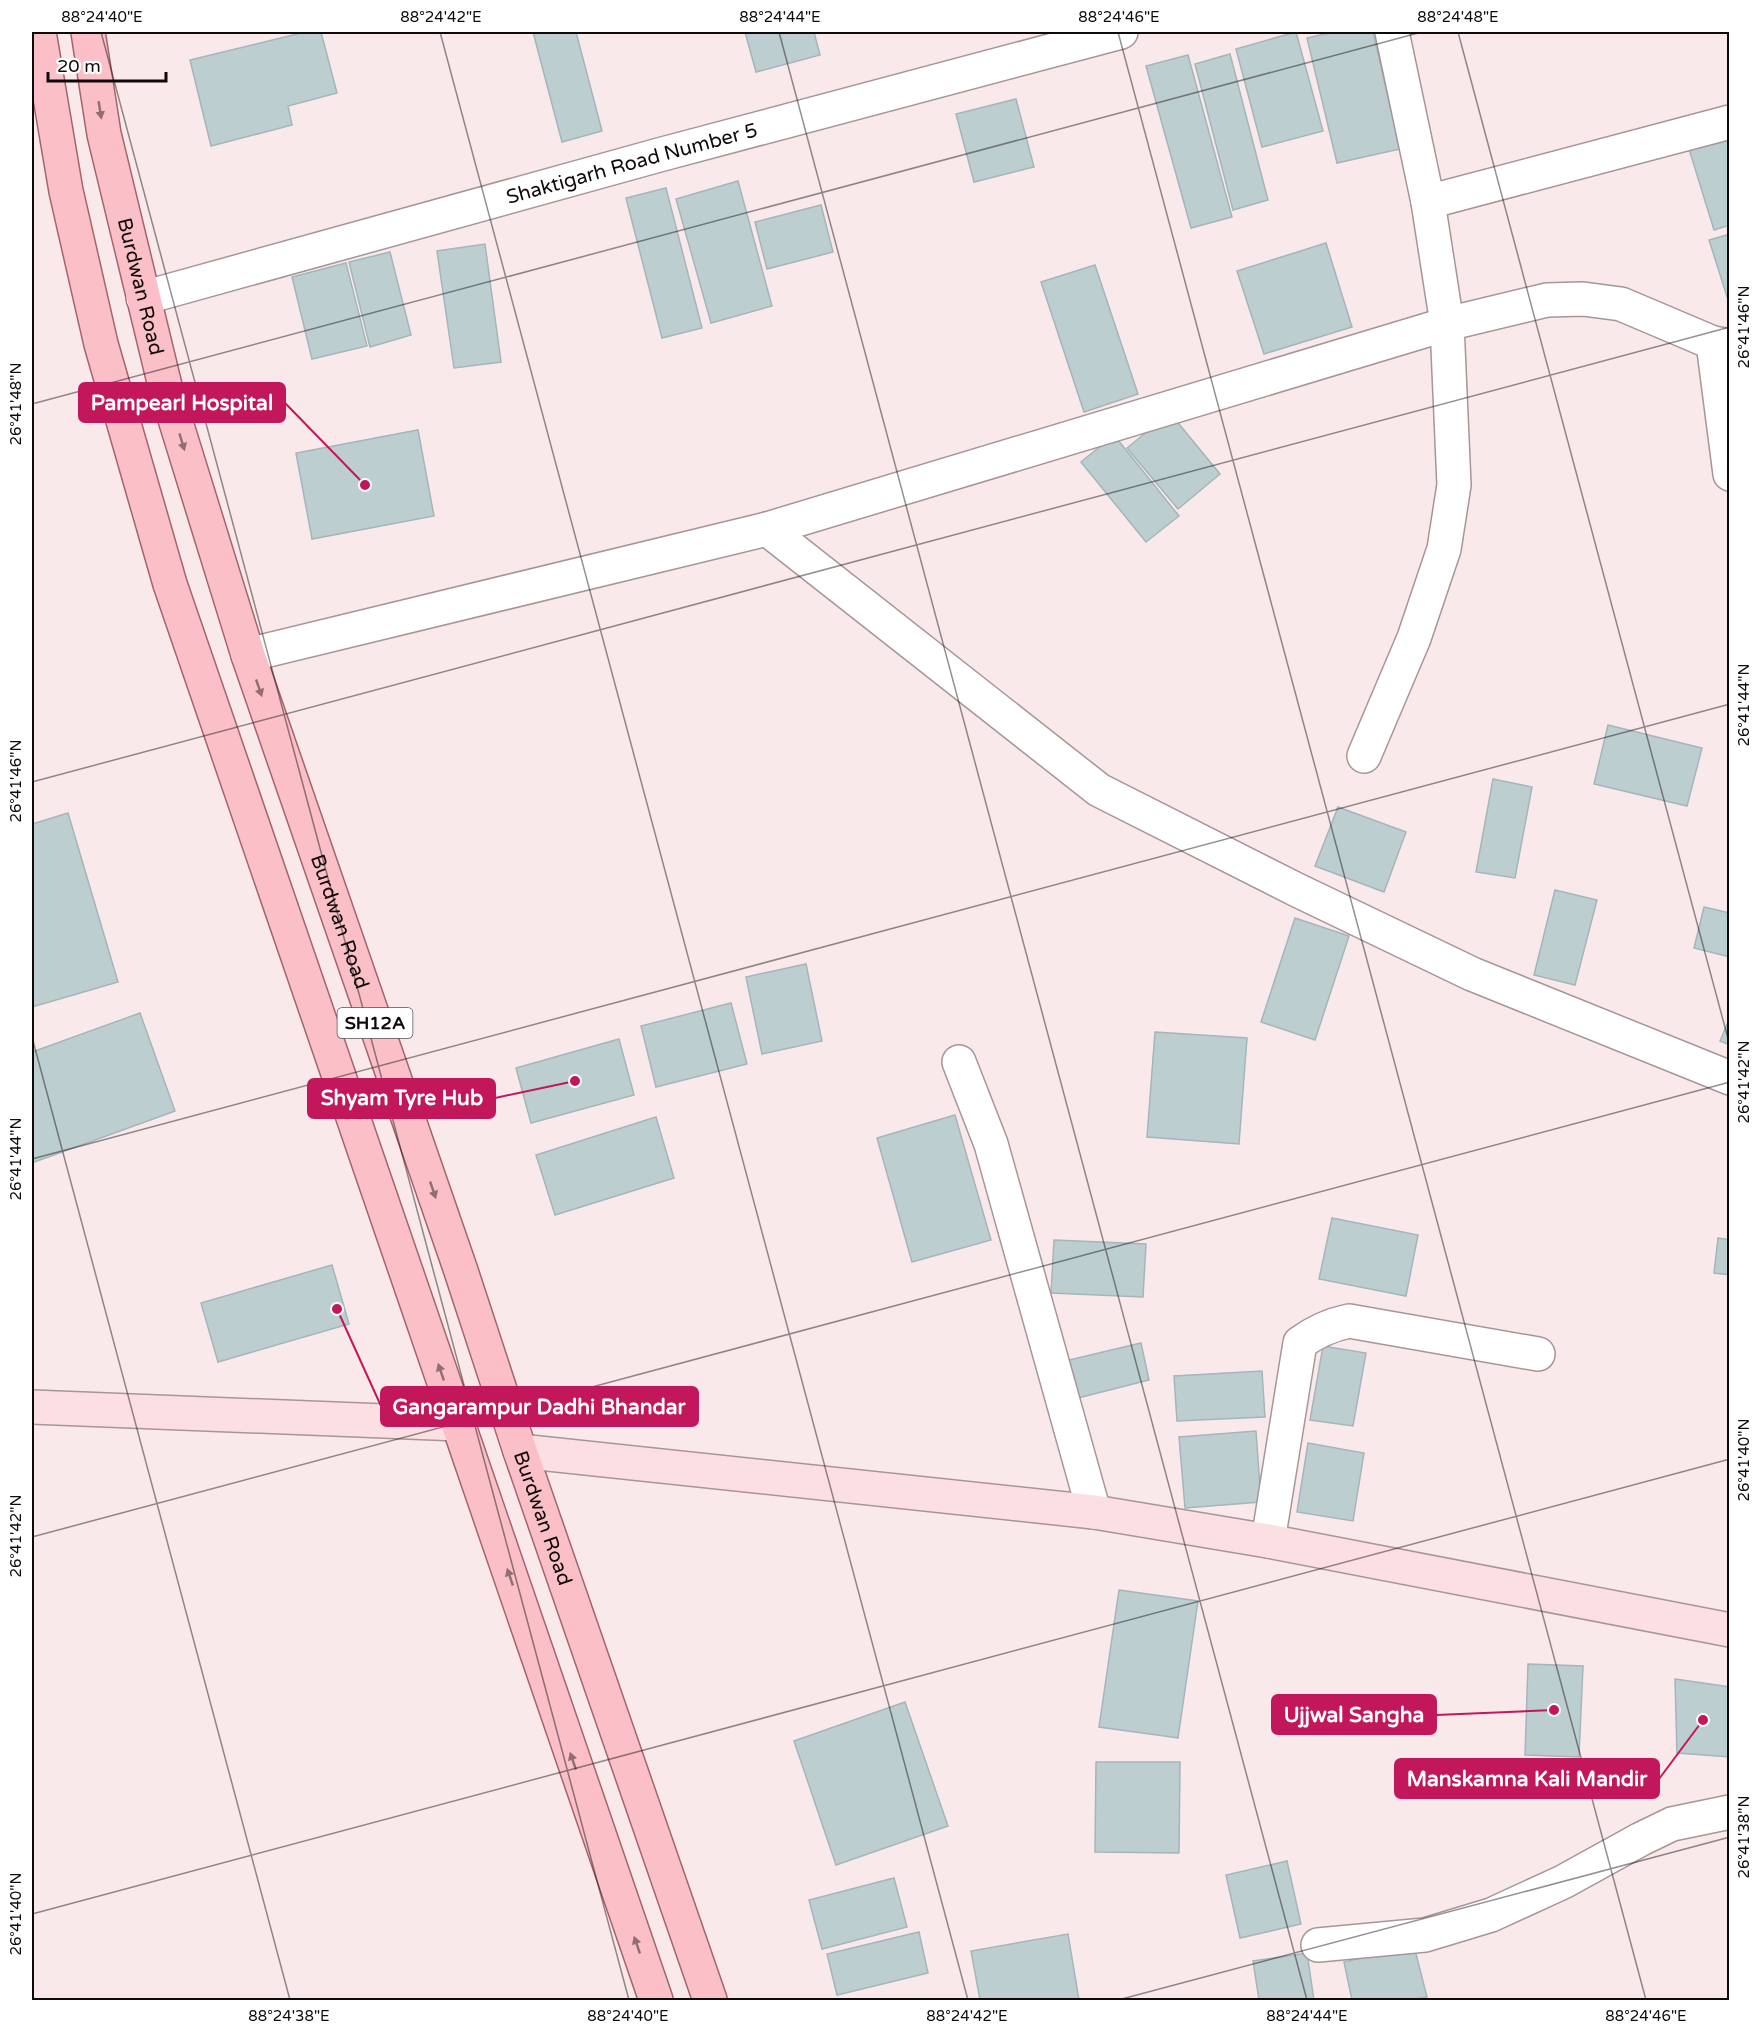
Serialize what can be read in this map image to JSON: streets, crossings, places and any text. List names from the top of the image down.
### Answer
{
  "streets": {
    "main road": ["Burdwan Road", "SH12A"],
    "street": ["Shaktigarh Road Number 5"]
  },
  "crossings": [
    ["Shaktigarh Road Number 5", "Burdwan Road"]
  ],
  "places": [
    "Pampearl Hospital",
    "Shyam Tyre Hub",
    "Gangarampur Dadhi Bhandar",
    "Ujjwal Sangha",
    "Manskamna Kali Mandir"
  ],
  "scale_bar": "20 m",
  "coordinates": [
    "88°24'40\"E",
    "88°24'42\"E",
    "88°24'44\"E",
    "88°24'46\"E",
    "88°24'48\"E",
    "26°41'46\"N",
    "26°41'48\"N",
    "26°41'44\"N",
    "26°41'42\"N",
    "26°41'40\"N",
    "26°41'38\"N",
    "88°24'38\"E"
  ]
}
